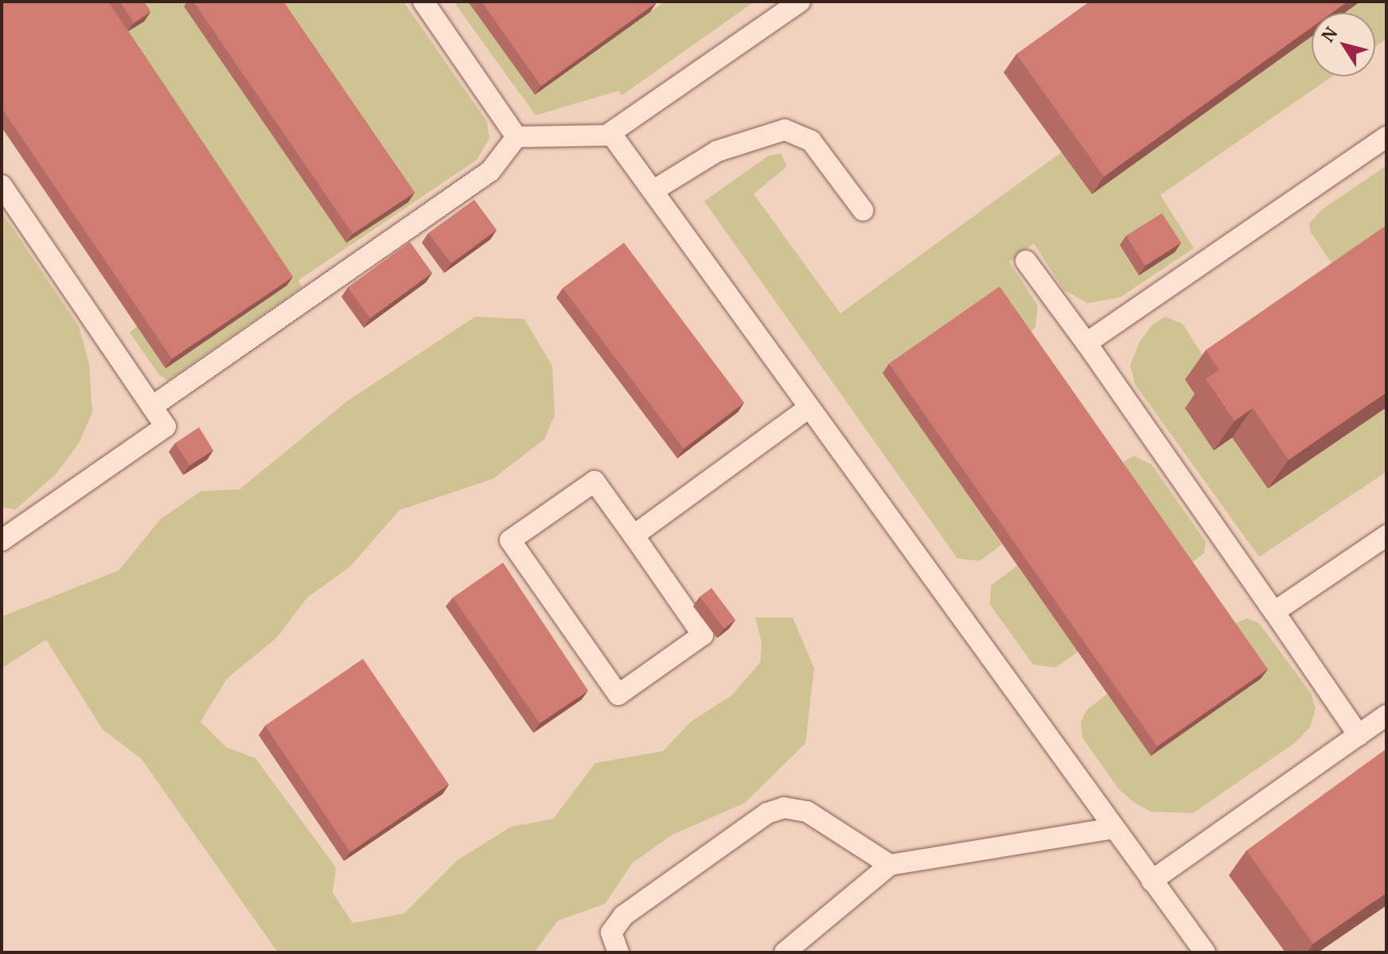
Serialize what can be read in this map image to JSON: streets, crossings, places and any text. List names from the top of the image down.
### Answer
{
  "north": "top left"
}
